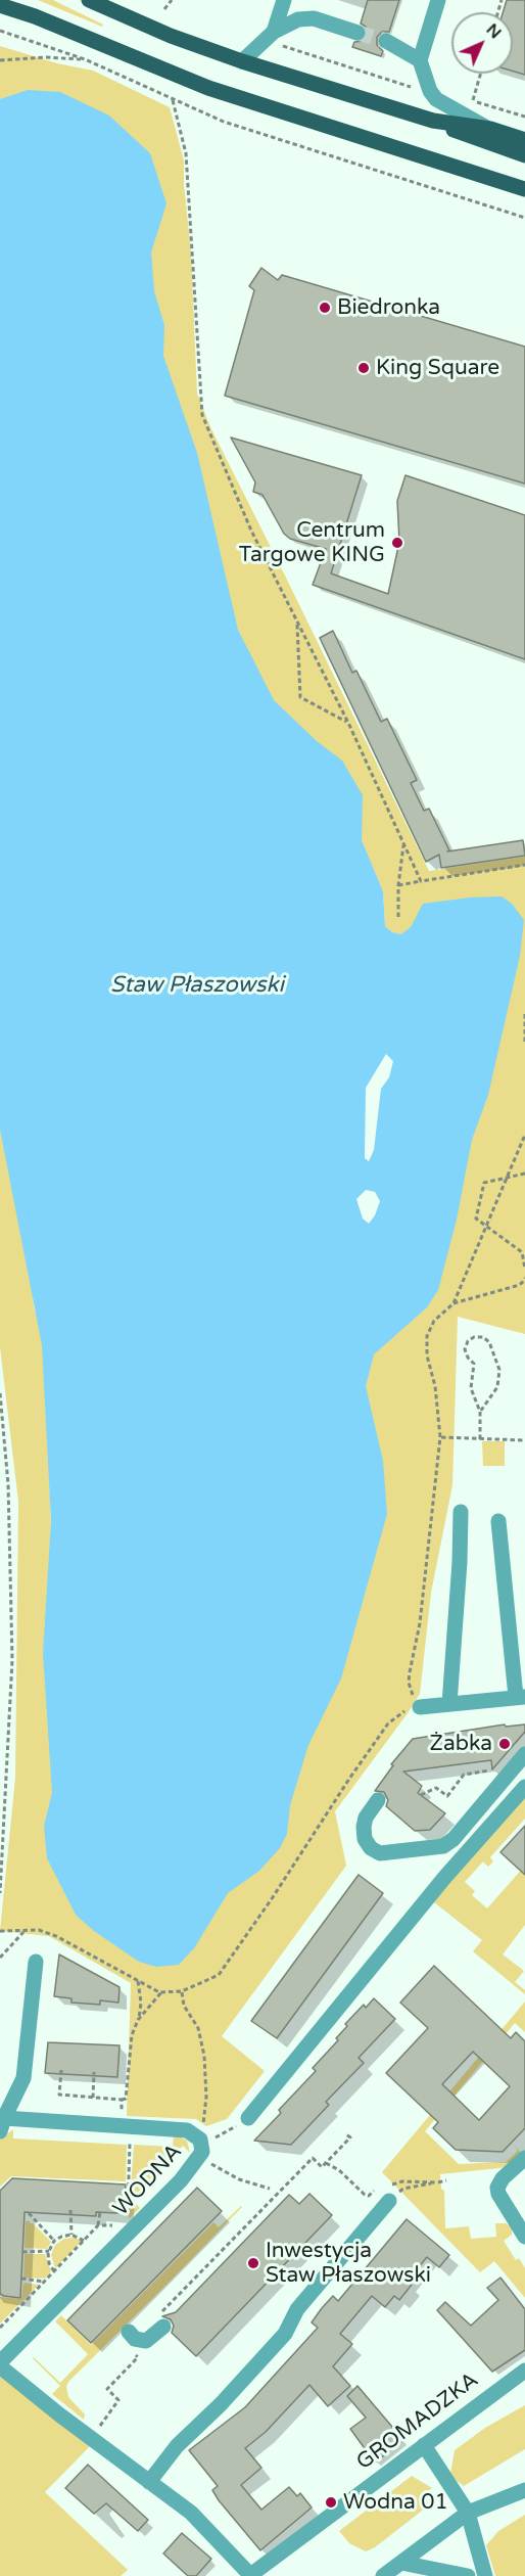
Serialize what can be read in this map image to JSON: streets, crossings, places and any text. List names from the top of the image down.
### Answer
{
  "streets": {
    "street": ["WODNA", "GROMADZKA"]
  },
  "crossings": [
    ["WODNA", "GROMADZKA"]
  ],
  "water": ["Staw Płaszowski"],
  "places": [
    "Biedronka",
    "King Square",
    "Centrum Targowe KING",
    "Żabka",
    "Inwestycja Staw Płaszowski",
    "Wodna 01"
  ],
  "north": "top right"
}
